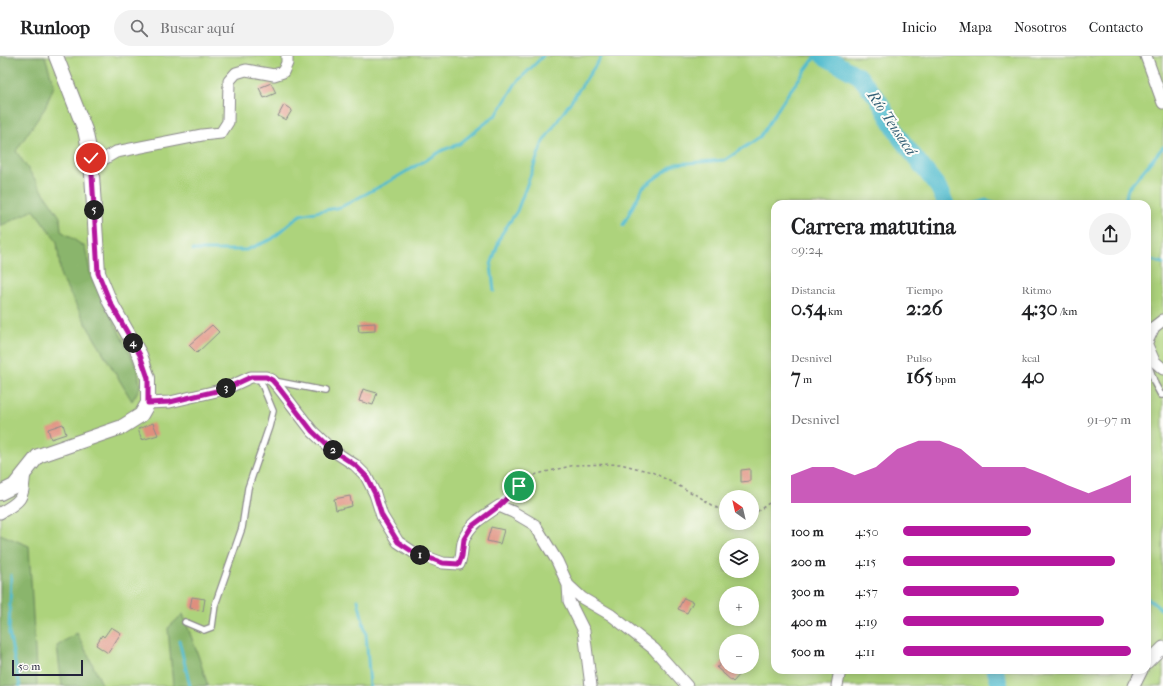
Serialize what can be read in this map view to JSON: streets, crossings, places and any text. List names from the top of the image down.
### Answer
{
  "water": ["Río Teusacá"],
  "scale_bar": "50 m",
  "north": "top left",
  "page": {
    "header": "Runloop",
    "search": "Buscar aquí",
    "nav": [
      "Inicio",
      "Mapa",
      "Nosotros",
      "Contacto"
    ],
    "pins": [
      "5",
      "4",
      "3",
      "2",
      "1"
    ],
    "heading": ["Carrera matutina", "09:24"],
    "stats": [
      ["Distancia", "0.54 km"],
      ["Tiempo", "2:26"],
      ["Ritmo", "4:30 /km"],
      ["Desnivel", "7 m"],
      ["Pulso", "165 bpm"],
      ["kcal", "40"]
    ],
    "chart": ["Desnivel", "91–97 m"],
    "map_buttons": ["+", "−"],
    "list": [
      {
        "name": "100 m",
        "note": "4:50"
      },
      {
        "name": "200 m",
        "note": "4:15"
      },
      {
        "name": "300 m",
        "note": "4:57"
      },
      {
        "name": "400 m",
        "note": "4:19"
      },
      {
        "name": "500 m",
        "note": "4:11"
      }
    ],
    "scale": "50 m"
  }
}
